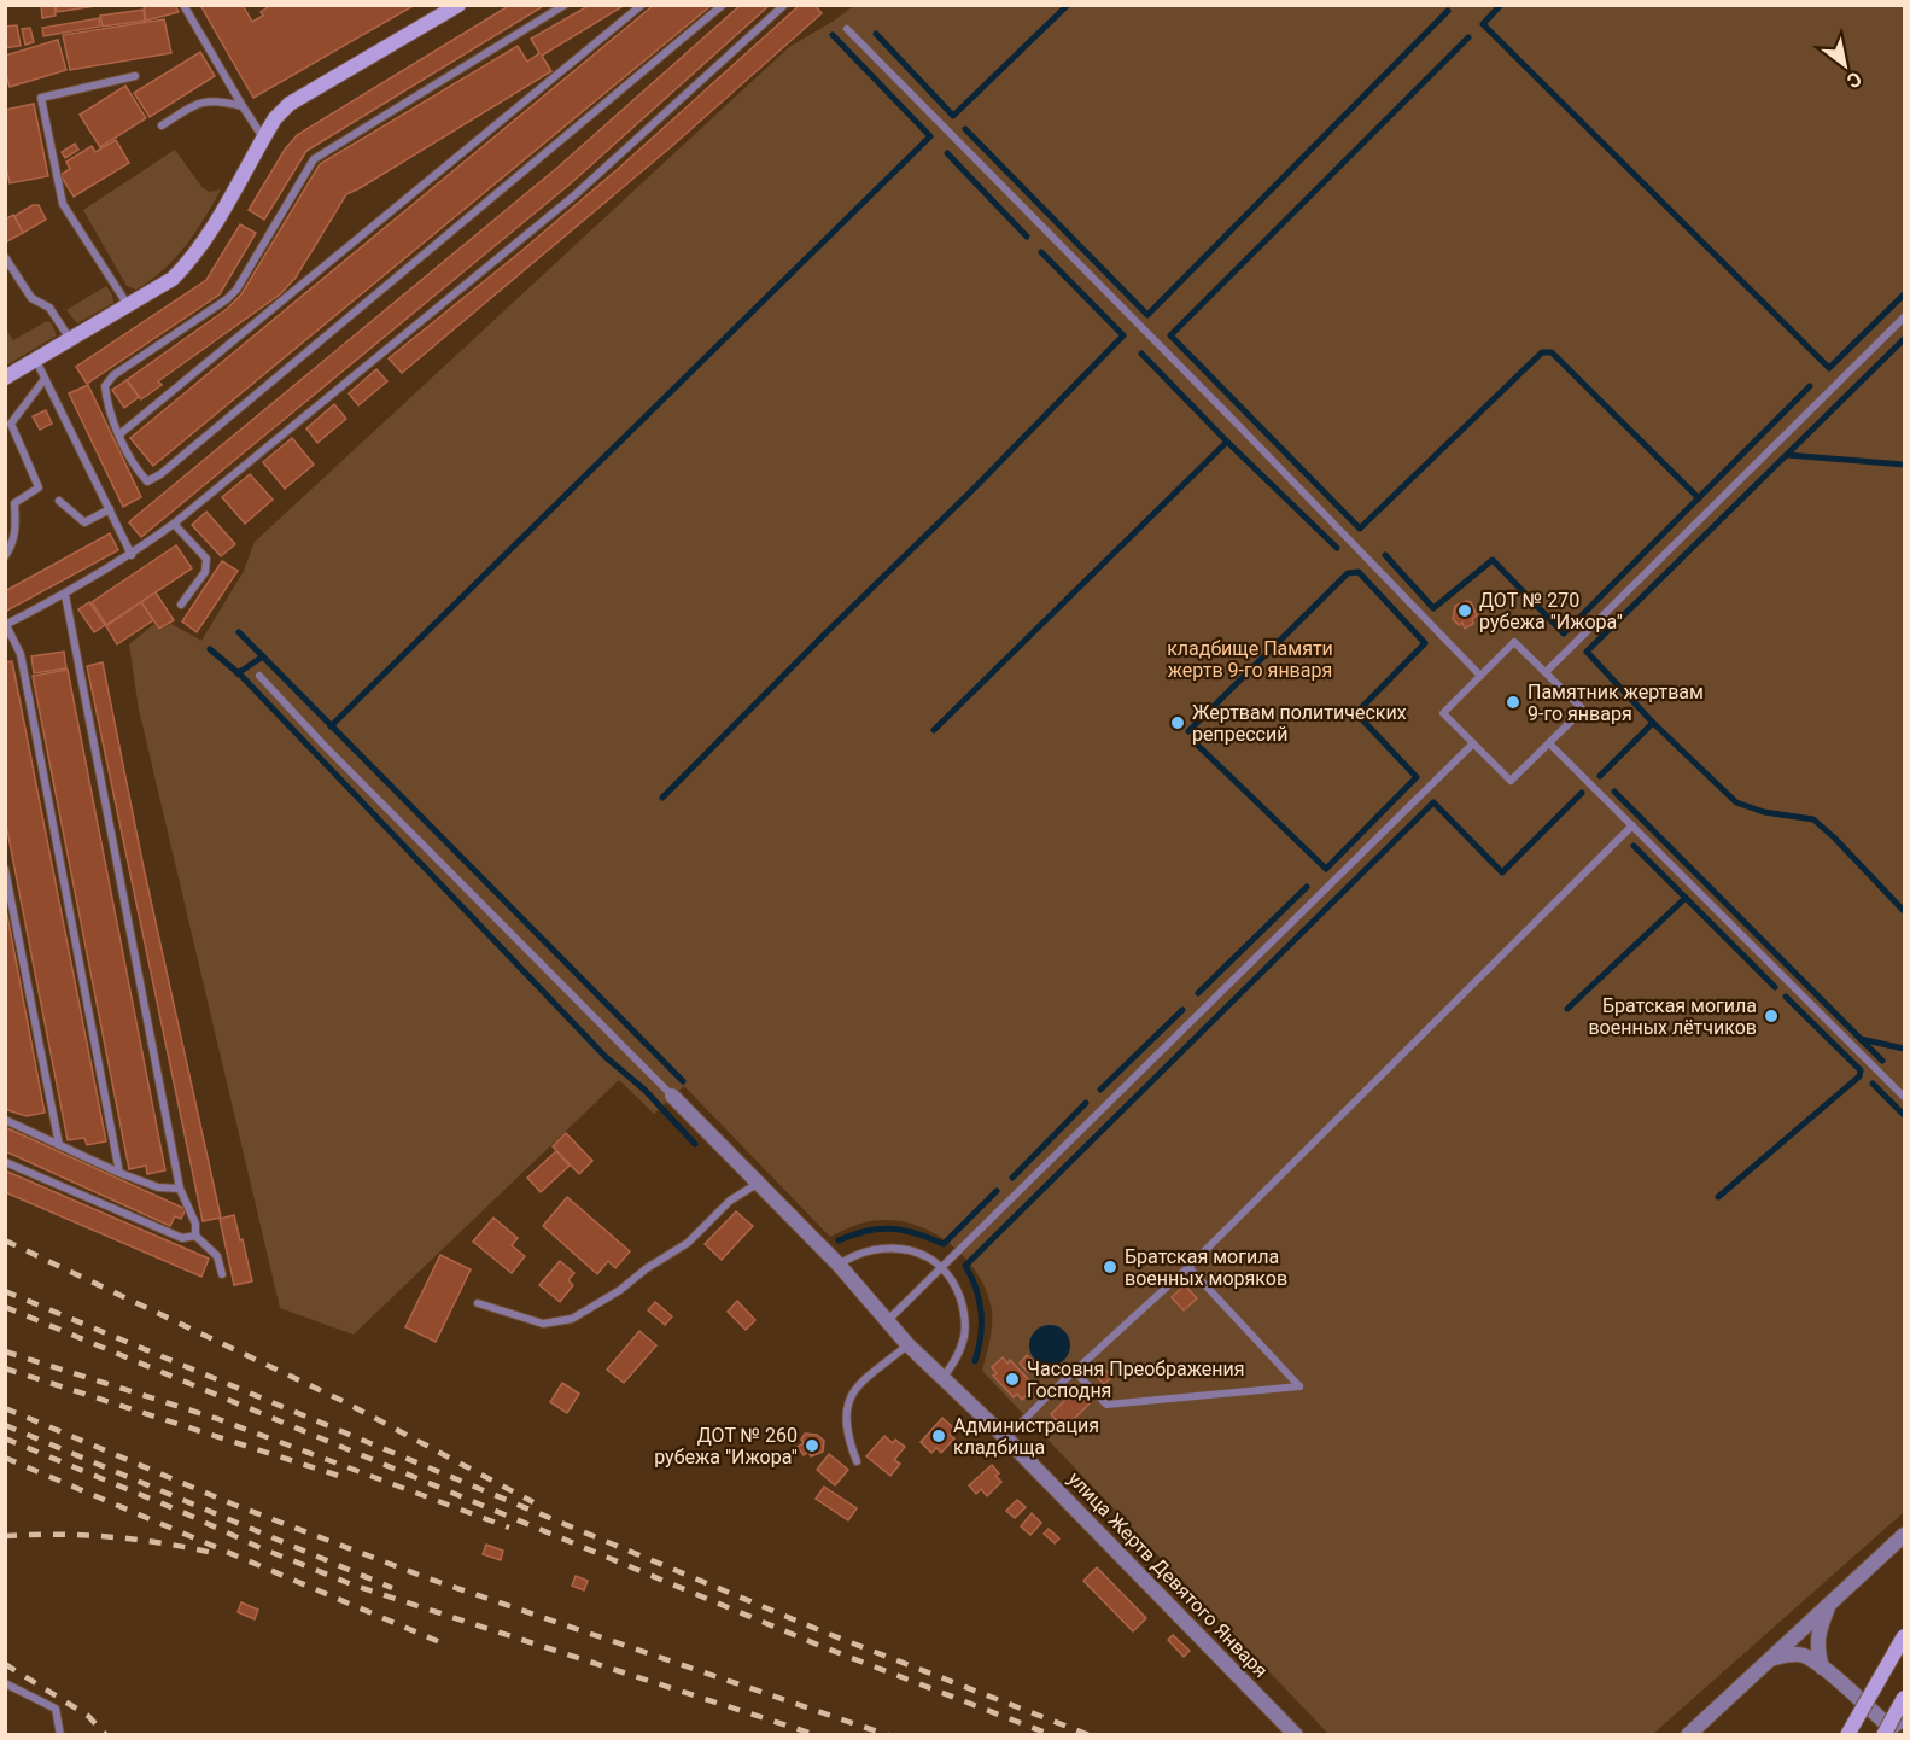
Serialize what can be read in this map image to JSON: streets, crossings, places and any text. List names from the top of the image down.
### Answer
{
  "streets": {
    "street": ["улица Жертв Девятого Января"]
  },
  "parks": ["кладбище Памяти жертв 9-го января"],
  "places": [
    "ДОТ № 270 рубежа \"Ижора\"",
    "Памятник жертвам 9-го января",
    "Жертвам политических репрессий",
    "Братская могила военных лётчиков",
    "Братская могила военных моряков",
    "Часовня Преображения Господня",
    "Администрация кладбища",
    "ДОТ № 260 рубежа \"Ижора\""
  ],
  "north": "bottom right"
}
